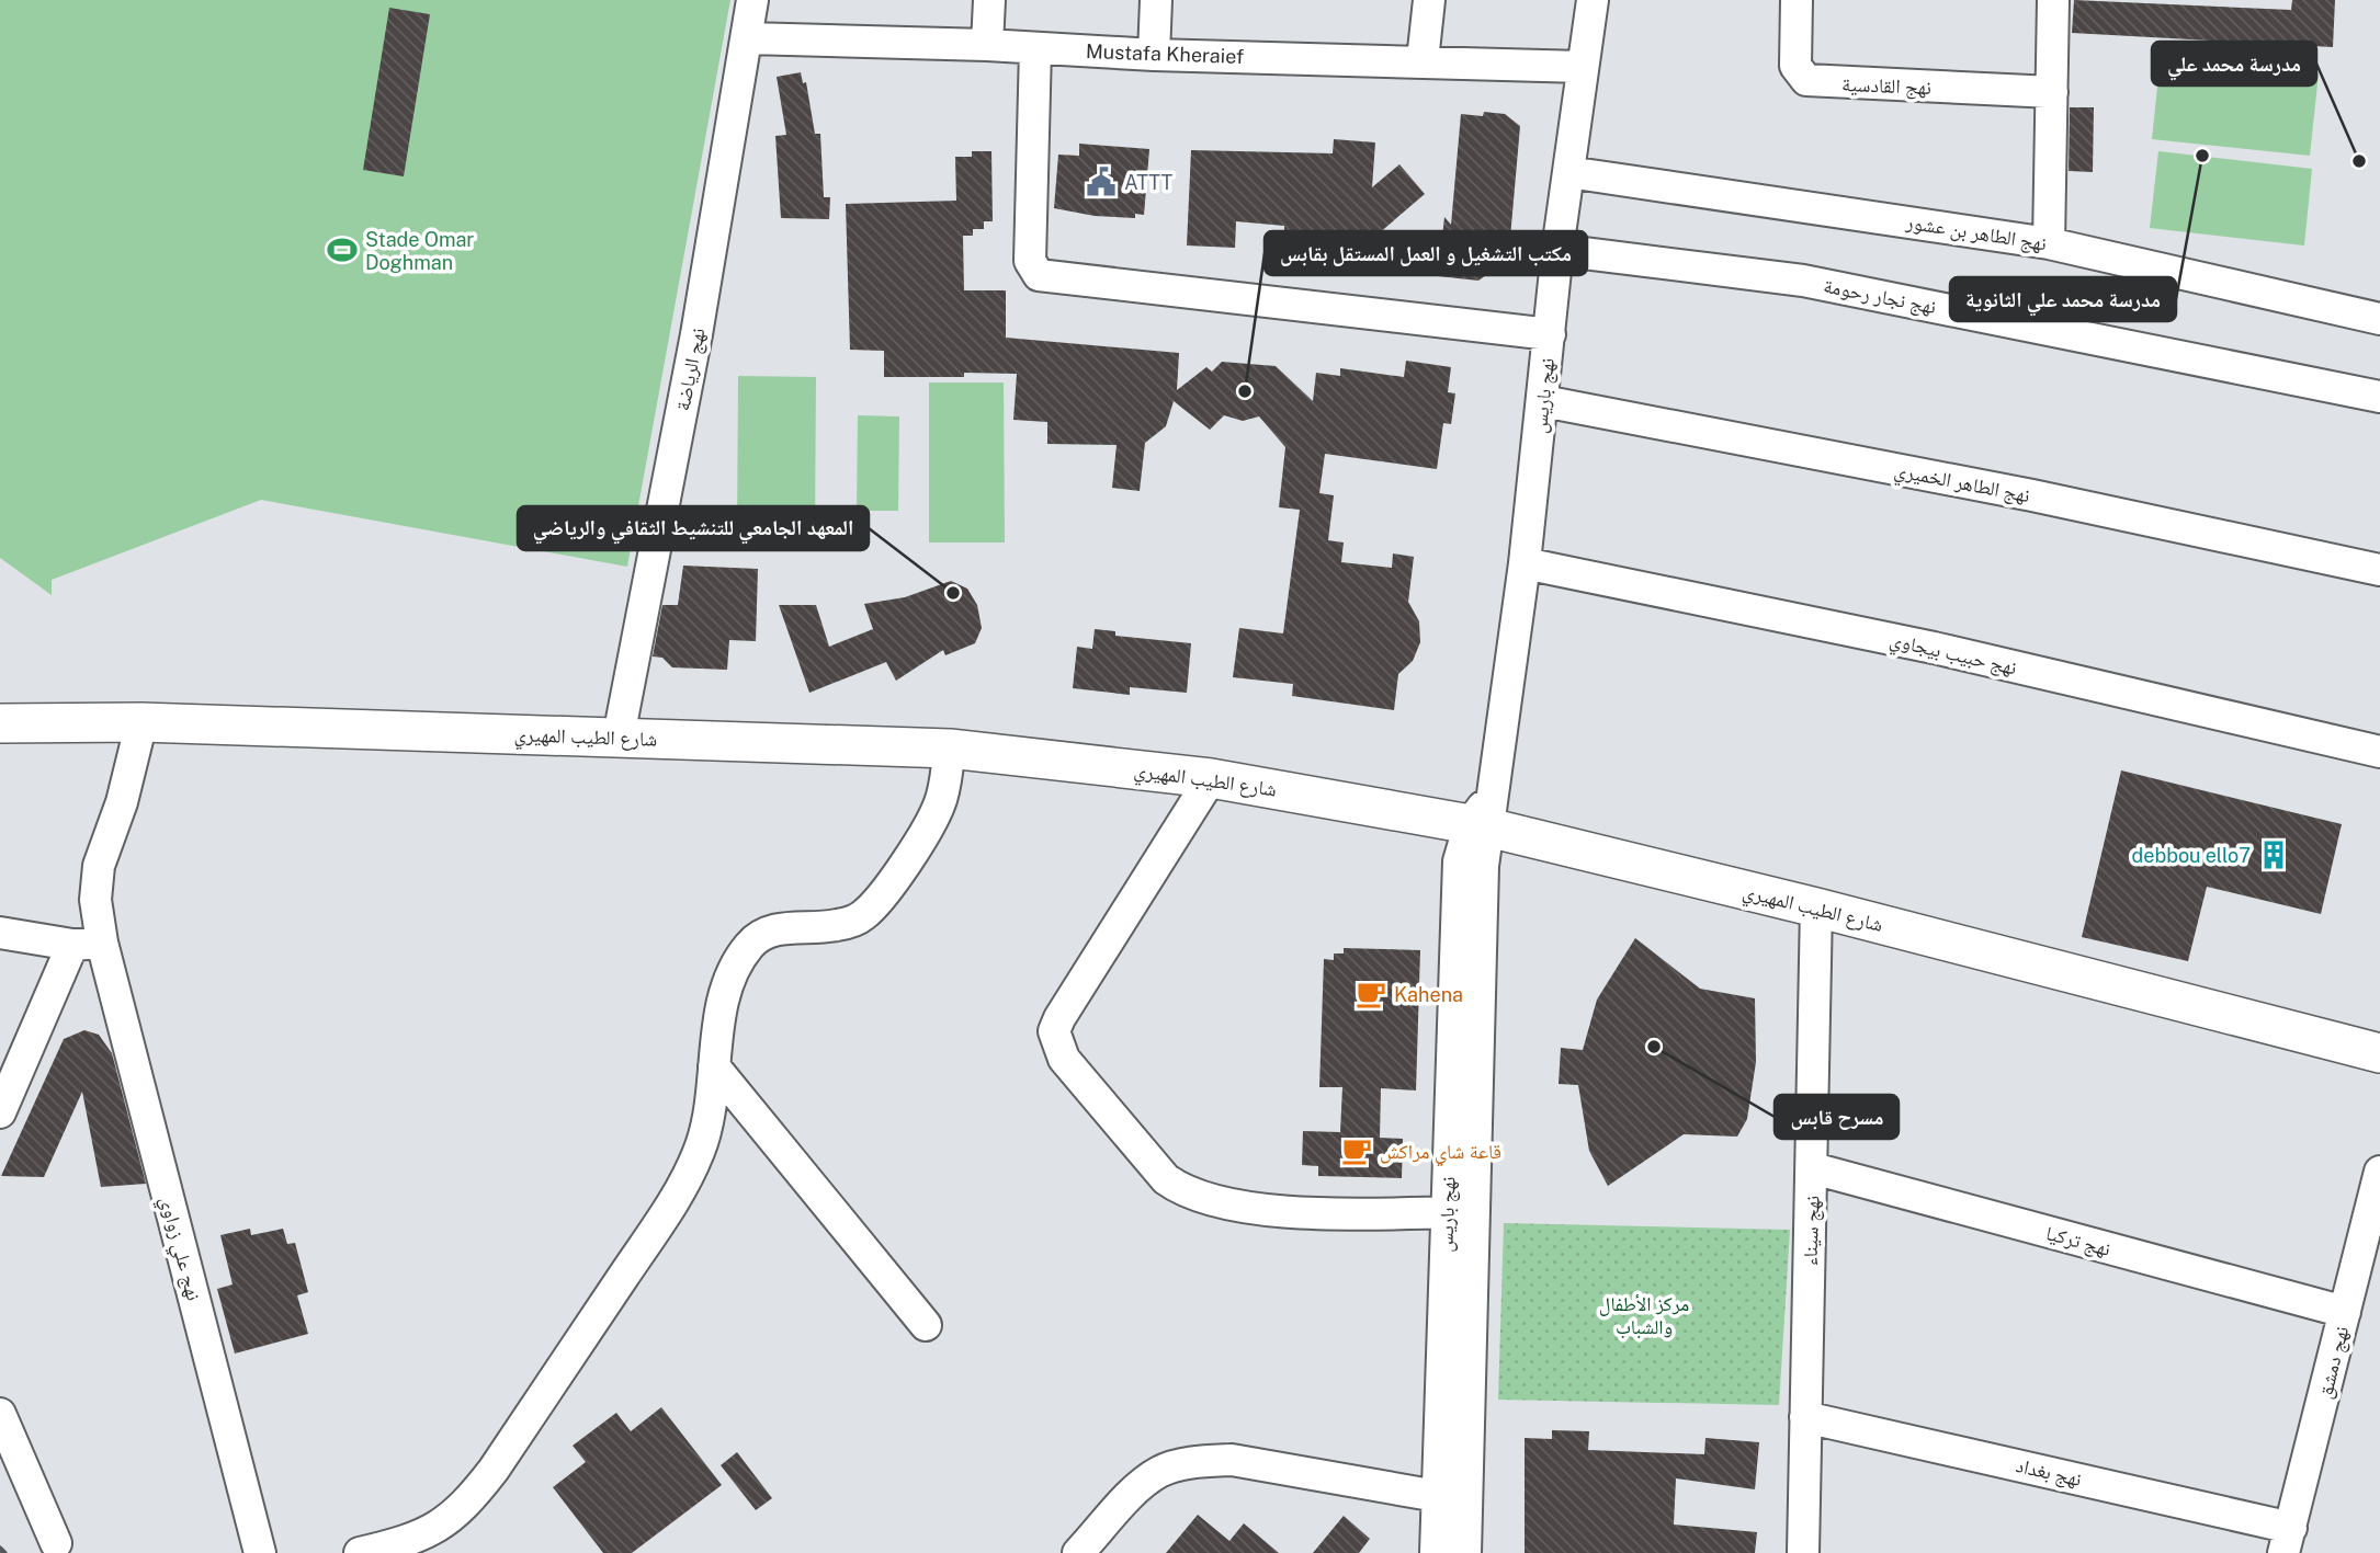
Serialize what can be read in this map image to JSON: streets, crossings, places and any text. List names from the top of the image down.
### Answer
{
  "streets": {
    "street": [
      "Mustafa Kheraief",
      "نهج القادسية",
      "نهج الطاهر بن عشور",
      "نهج نجار رحومة",
      "نهج الرياضة",
      "نهج باريس",
      "نهج الطاهر الخميري",
      "نهج حبيب بيجاوي",
      "شارع الطيب المهيري",
      "نهج سيناء",
      "نهج تركيا",
      "نهج علي زواوي",
      "نهج دمشق",
      "نهج بغداد"
    ]
  },
  "crossings": [
    ["Mustafa Kheraief", "نهج الرياضة"],
    ["Mustafa Kheraief", "نهج باريس"],
    ["نهج الطاهر بن عشور", "نهج باريس"],
    ["نهج نجار رحومة", "نهج باريس"],
    ["نهج الرياضة", "شارع الطيب المهيري"],
    ["نهج باريس", "نهج الطاهر الخميري"],
    ["نهج باريس", "نهج حبيب بيجاوي"],
    ["نهج باريس", "شارع الطيب المهيري"],
    ["شارع الطيب المهيري", "نهج سيناء"],
    ["شارع الطيب المهيري", "نهج علي زواوي"],
    ["نهج سيناء", "نهج تركيا"],
    ["نهج سيناء", "نهج بغداد"],
    ["نهج تركيا", "نهج دمشق"],
    ["نهج دمشق", "نهج بغداد"]
  ],
  "parks": ["مركز الأطفال والشباب"],
  "places": {
    "other": [
      "مدرسة محمد علي الثانوية",
      "مدرسة محمد علي",
      "مكتب التشغيل و العمل المستقل بقابس",
      "المعهد الجامعي للتنشيط الثقافي والرياضي",
      "مسرح قابس"
    ],
    "public building": ["ATTT"],
    "sports": ["Stade Omar Doghman"],
    "building": ["debbou ello7"],
    "cafe": ["Kahena", "قاعة شاي مراكش"]
  }
}
